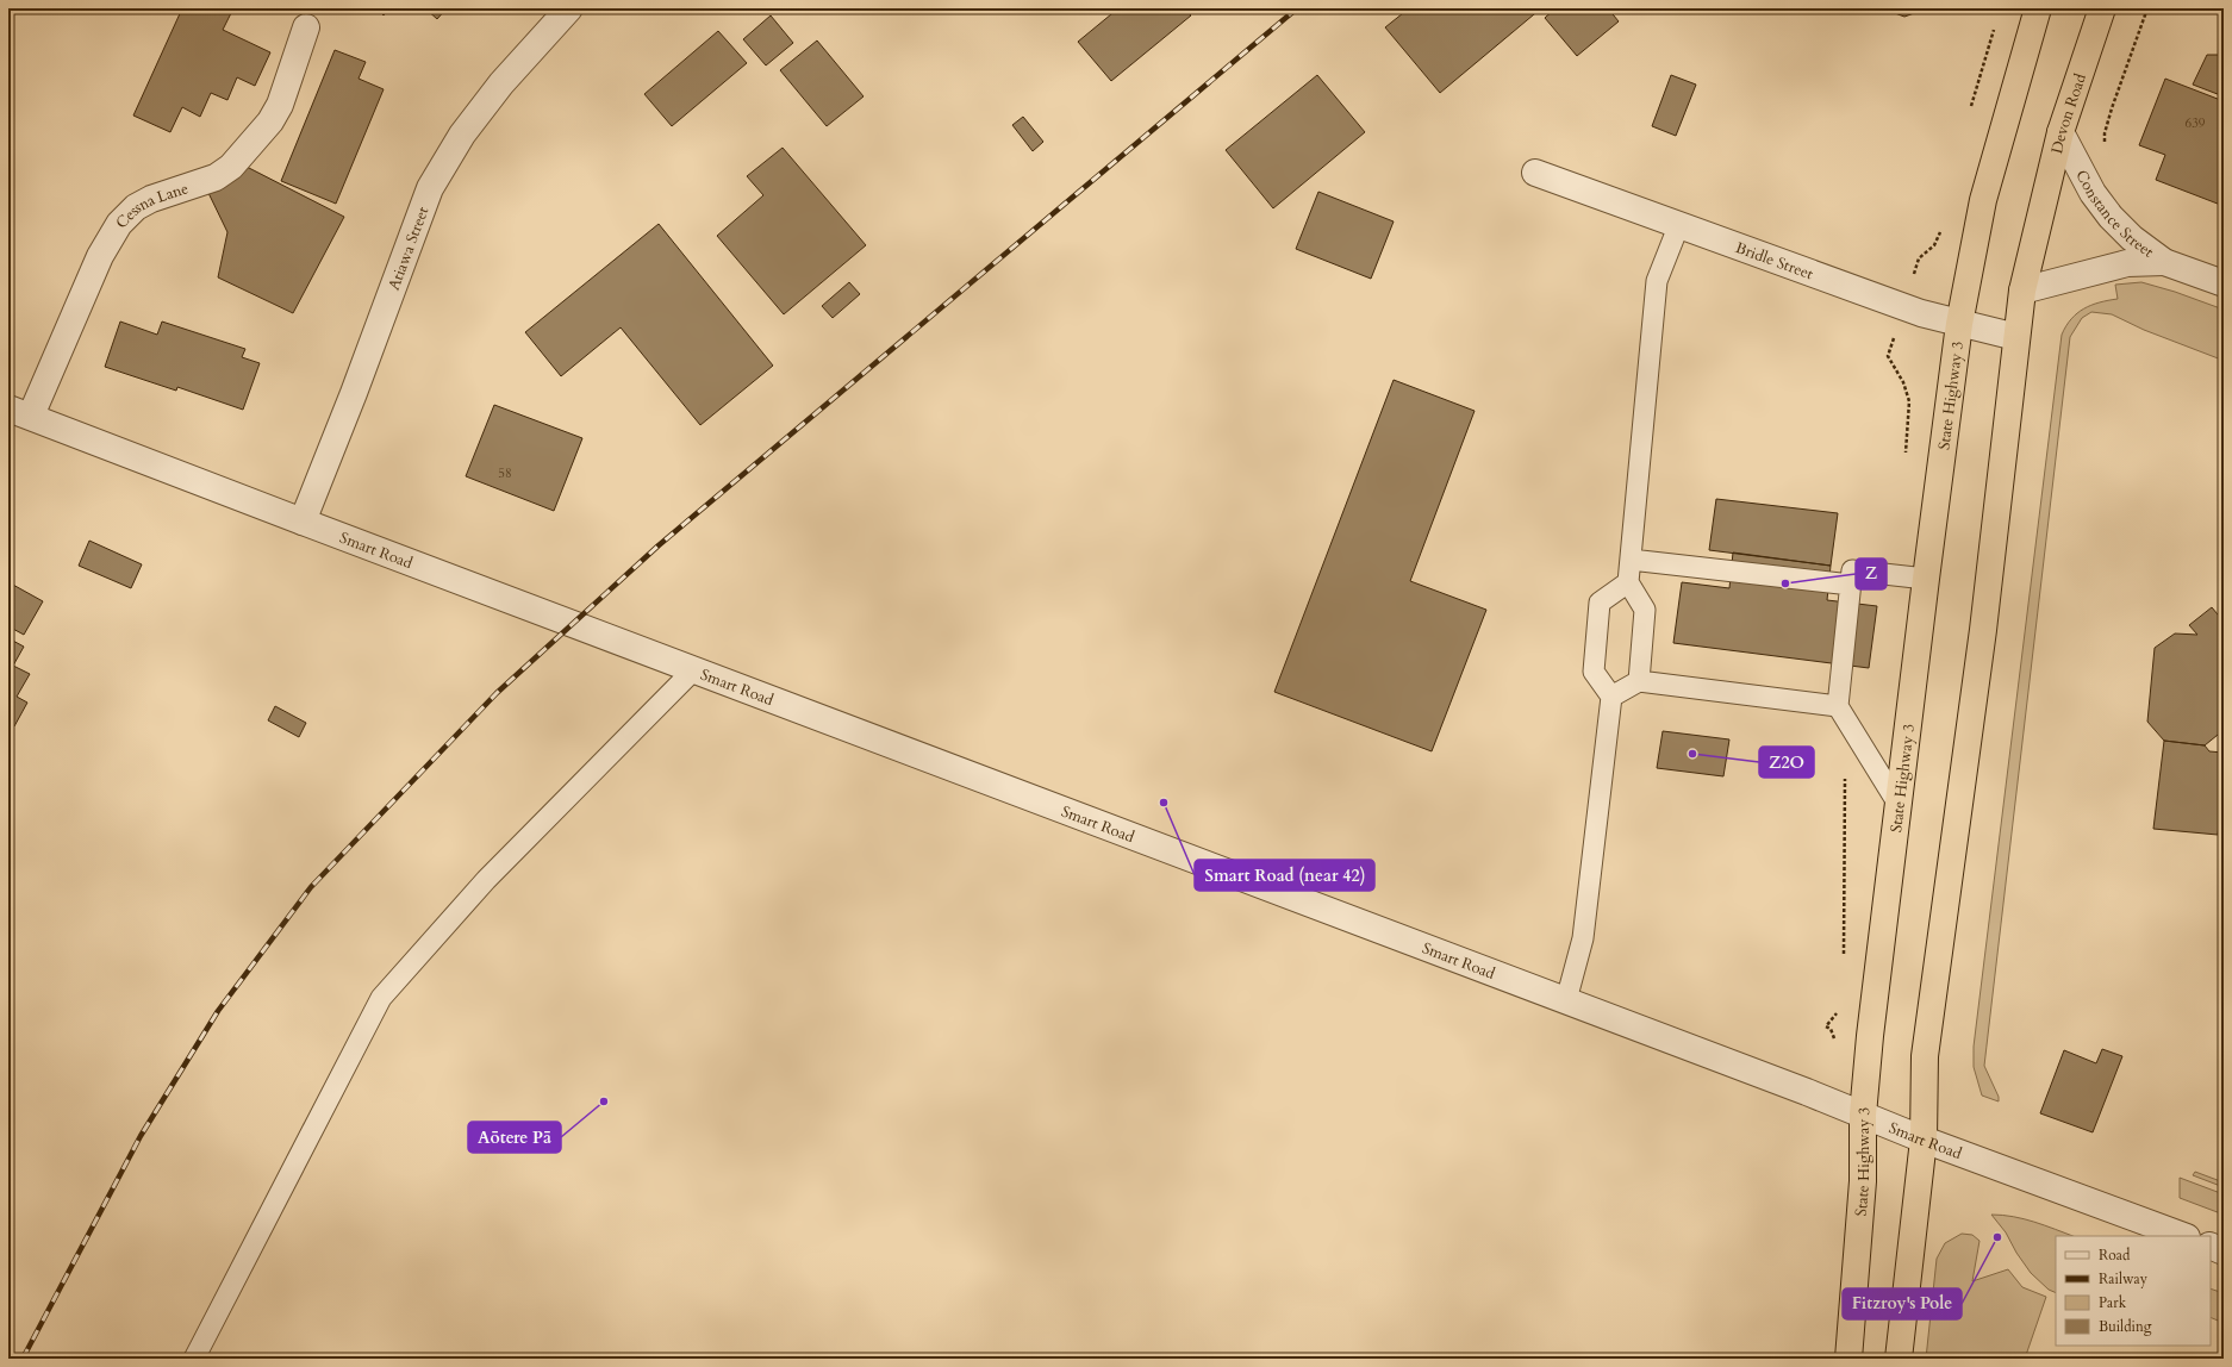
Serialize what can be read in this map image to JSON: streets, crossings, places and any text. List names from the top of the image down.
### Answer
{
  "streets": {
    "highway": ["Devon Road", "State Highway 3"],
    "street": [
      "Cessna Lane",
      "Constance Street",
      "Atiawa Street",
      "Bridle Street",
      "Smart Road"
    ]
  },
  "crossings": [
    ["Devon Road", "Constance Street"],
    ["Cessna Lane", "Smart Road"],
    ["Atiawa Street", "Smart Road"],
    ["Bridle Street", "State Highway 3"],
    ["State Highway 3", "Smart Road"]
  ],
  "places": [
    "Z",
    "Z2O",
    "Smart Road (near 42)",
    "Aōtere Pā",
    "Fitzroy's Pole"
  ],
  "house_numbers": ["639", "58"],
  "legend": [
    "Road",
    "Railway",
    "Park",
    "Building"
  ]
}
